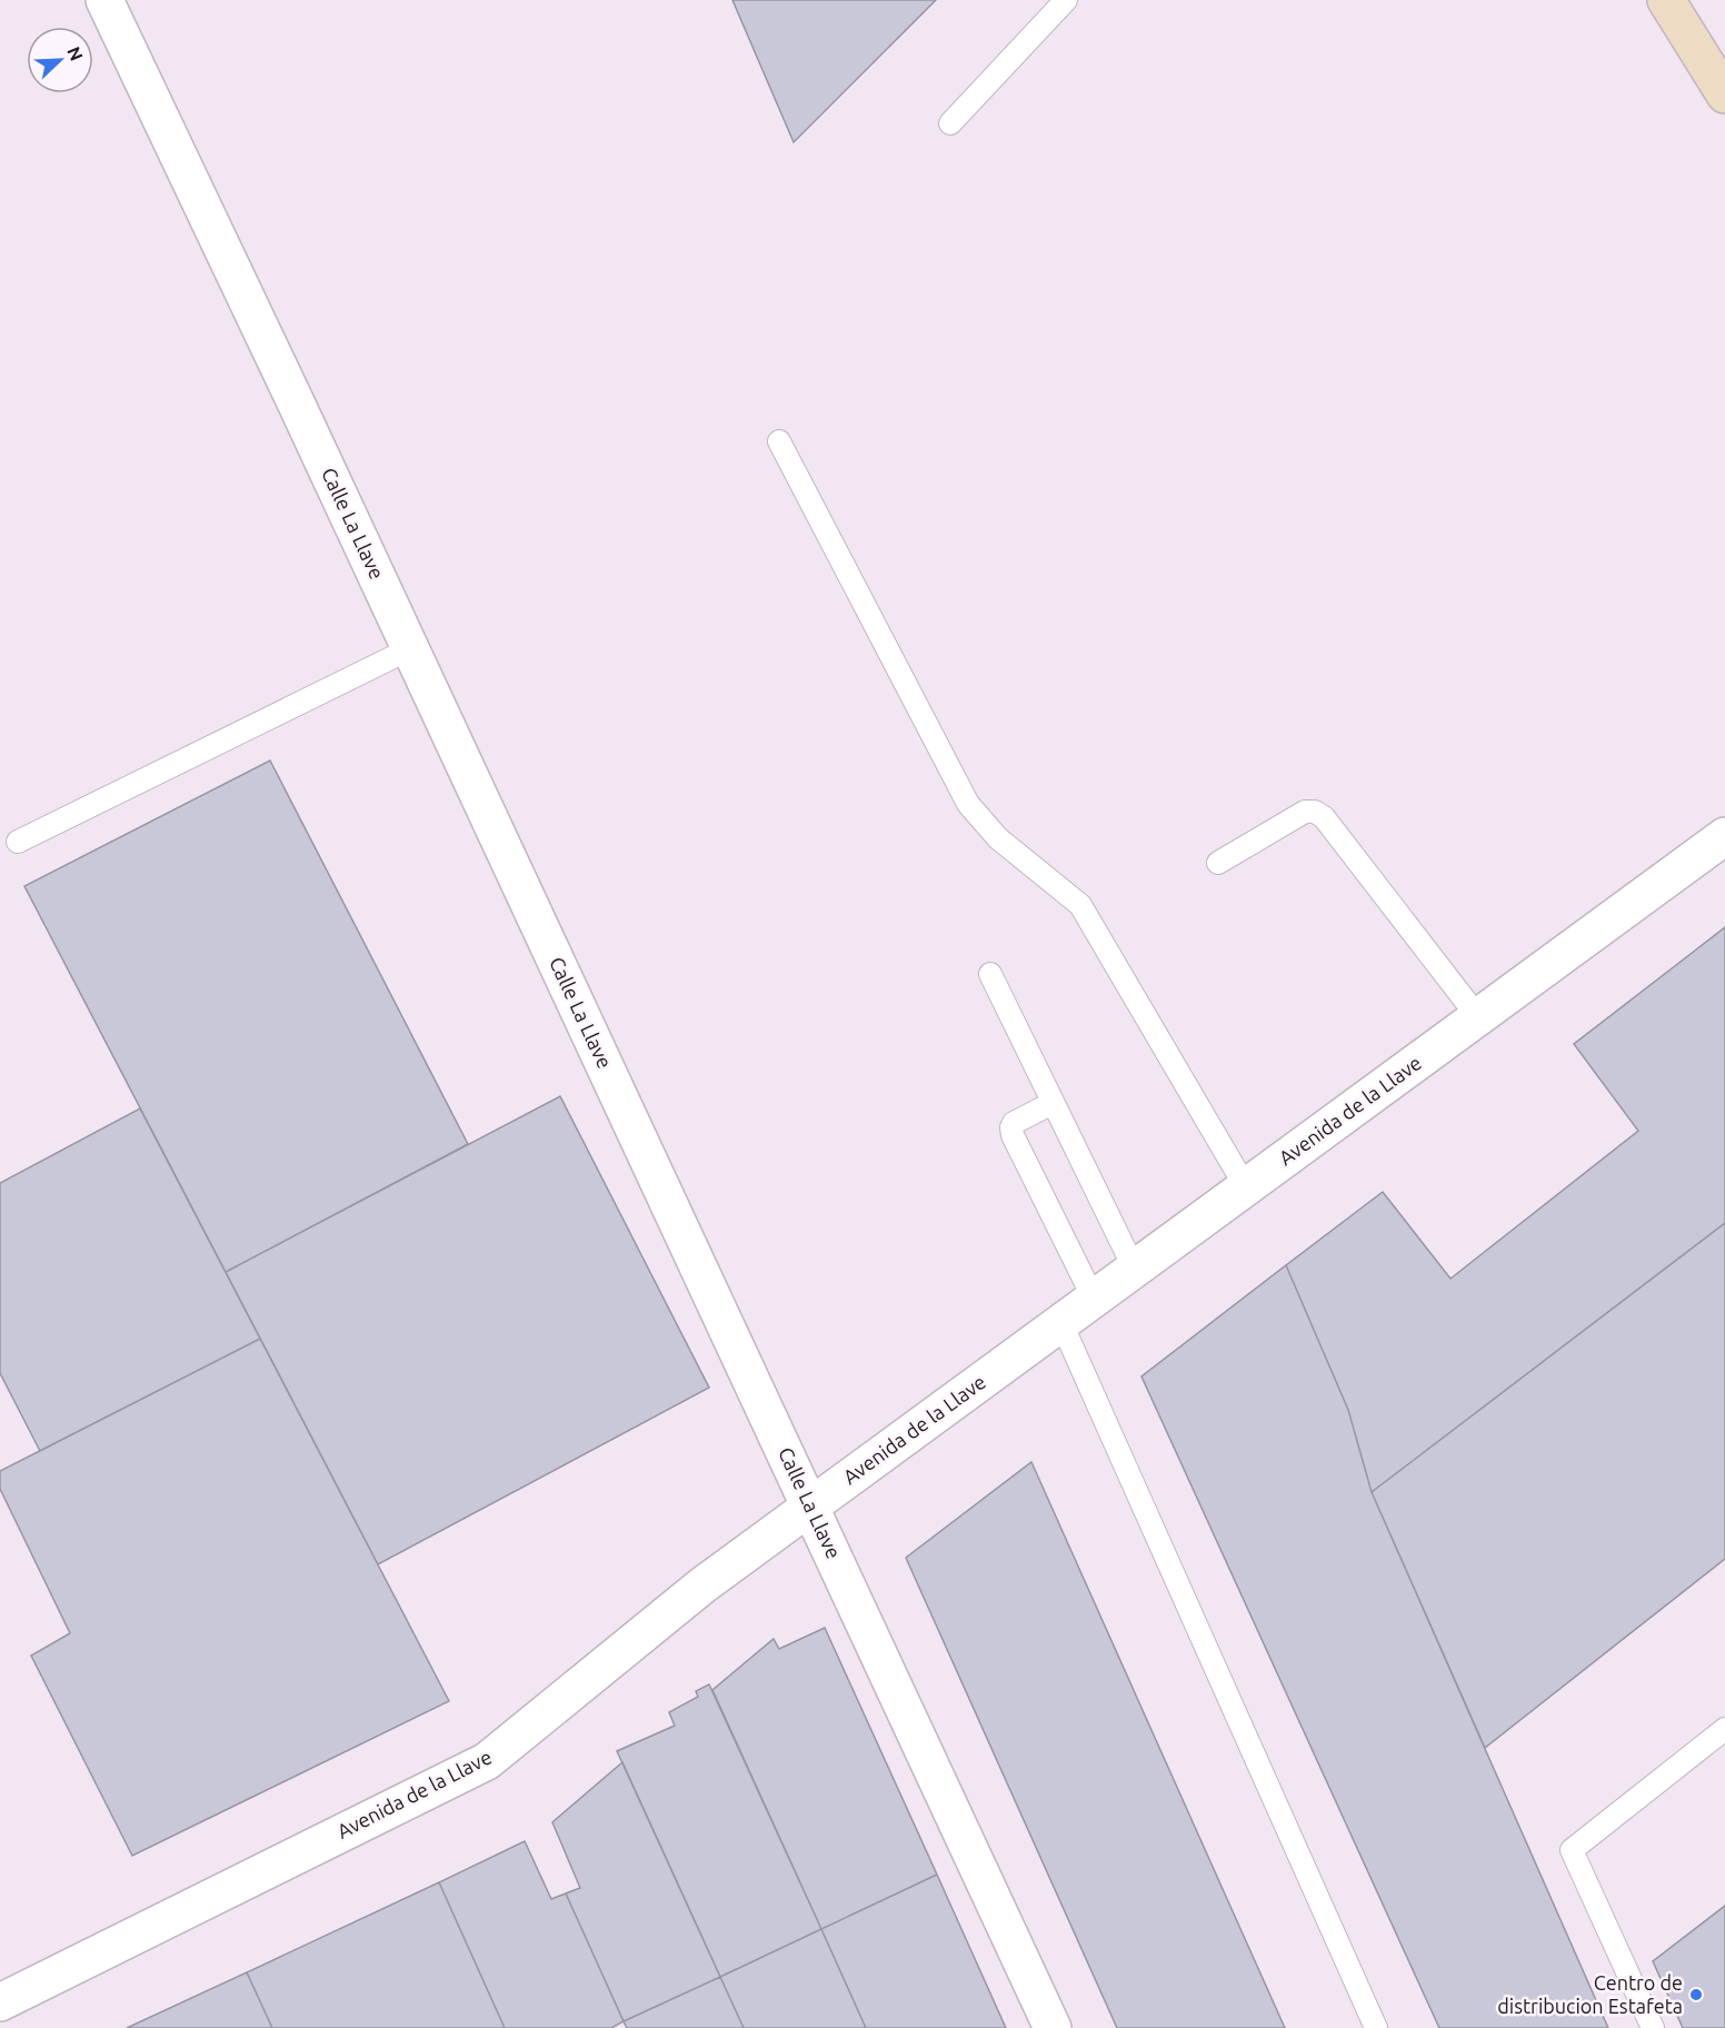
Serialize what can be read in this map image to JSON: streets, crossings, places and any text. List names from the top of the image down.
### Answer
{
  "streets": {
    "street": ["Calle La Llave", "Avenida de la Llave"]
  },
  "crossings": [
    ["Calle La Llave", "Avenida de la Llave"]
  ],
  "places": ["Centro de distribucion Estafeta"],
  "north": "top right"
}
